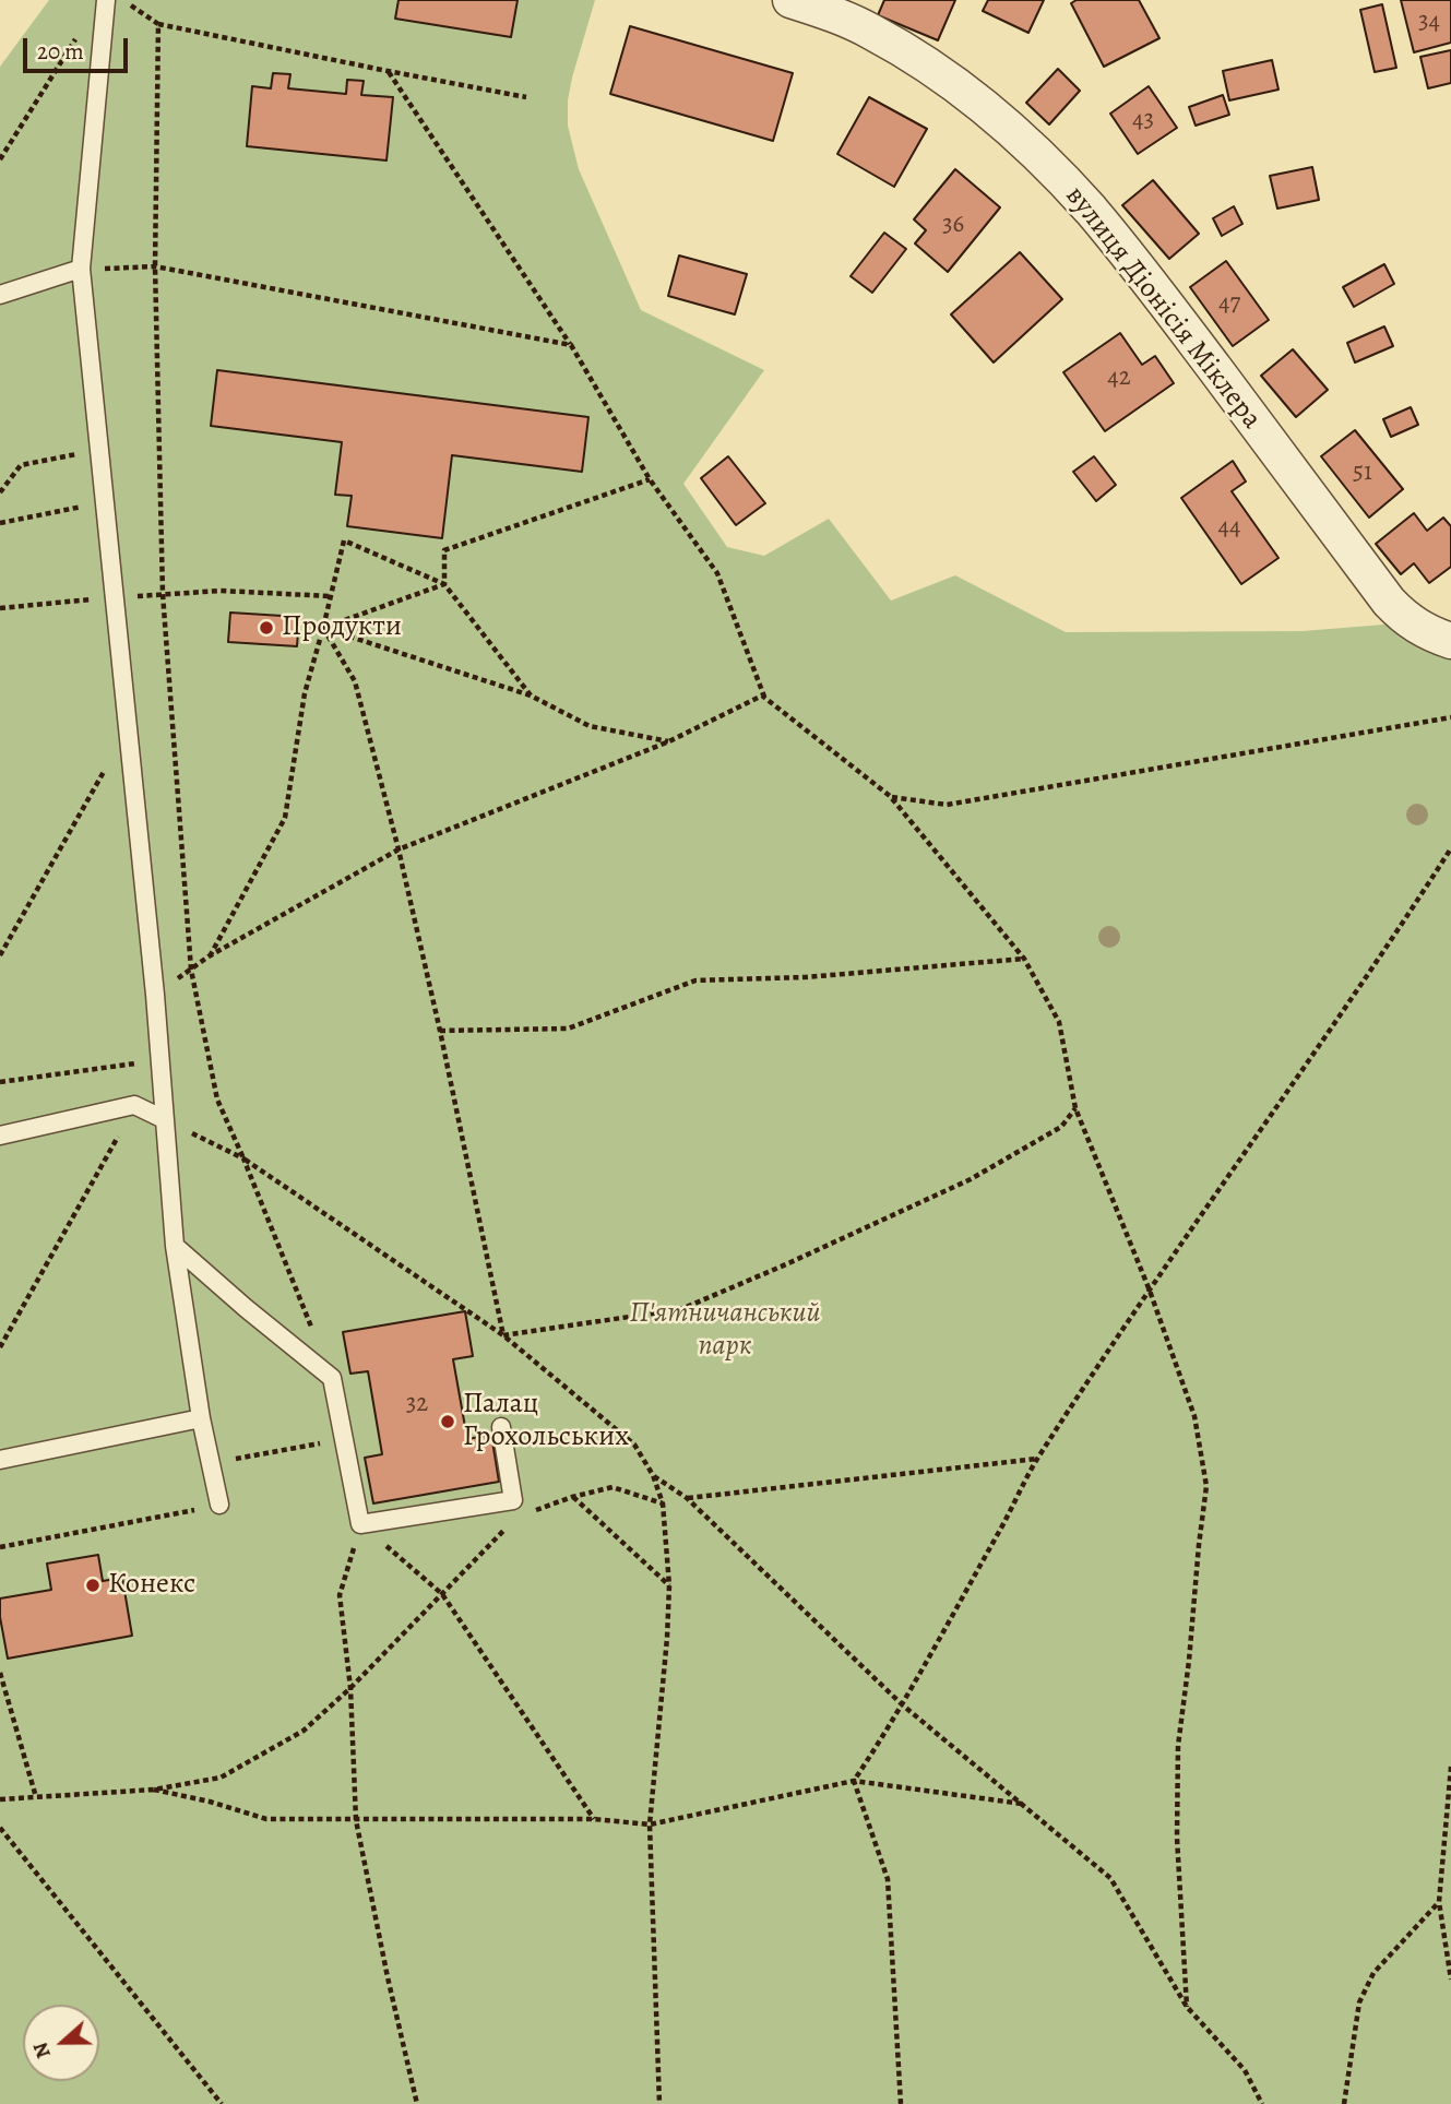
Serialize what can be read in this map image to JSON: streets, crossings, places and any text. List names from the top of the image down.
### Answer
{
  "streets": {
    "street": ["вулиця Діонісія Міклера"]
  },
  "parks": ["П'ятничанський парк"],
  "places": ["Продукти", "Палац Грохольських", "Конекс"],
  "house_numbers": [
    "34",
    "43",
    "36",
    "47",
    "42",
    "51",
    "44",
    "32"
  ],
  "scale_bar": "20 m",
  "north": "left"
}
